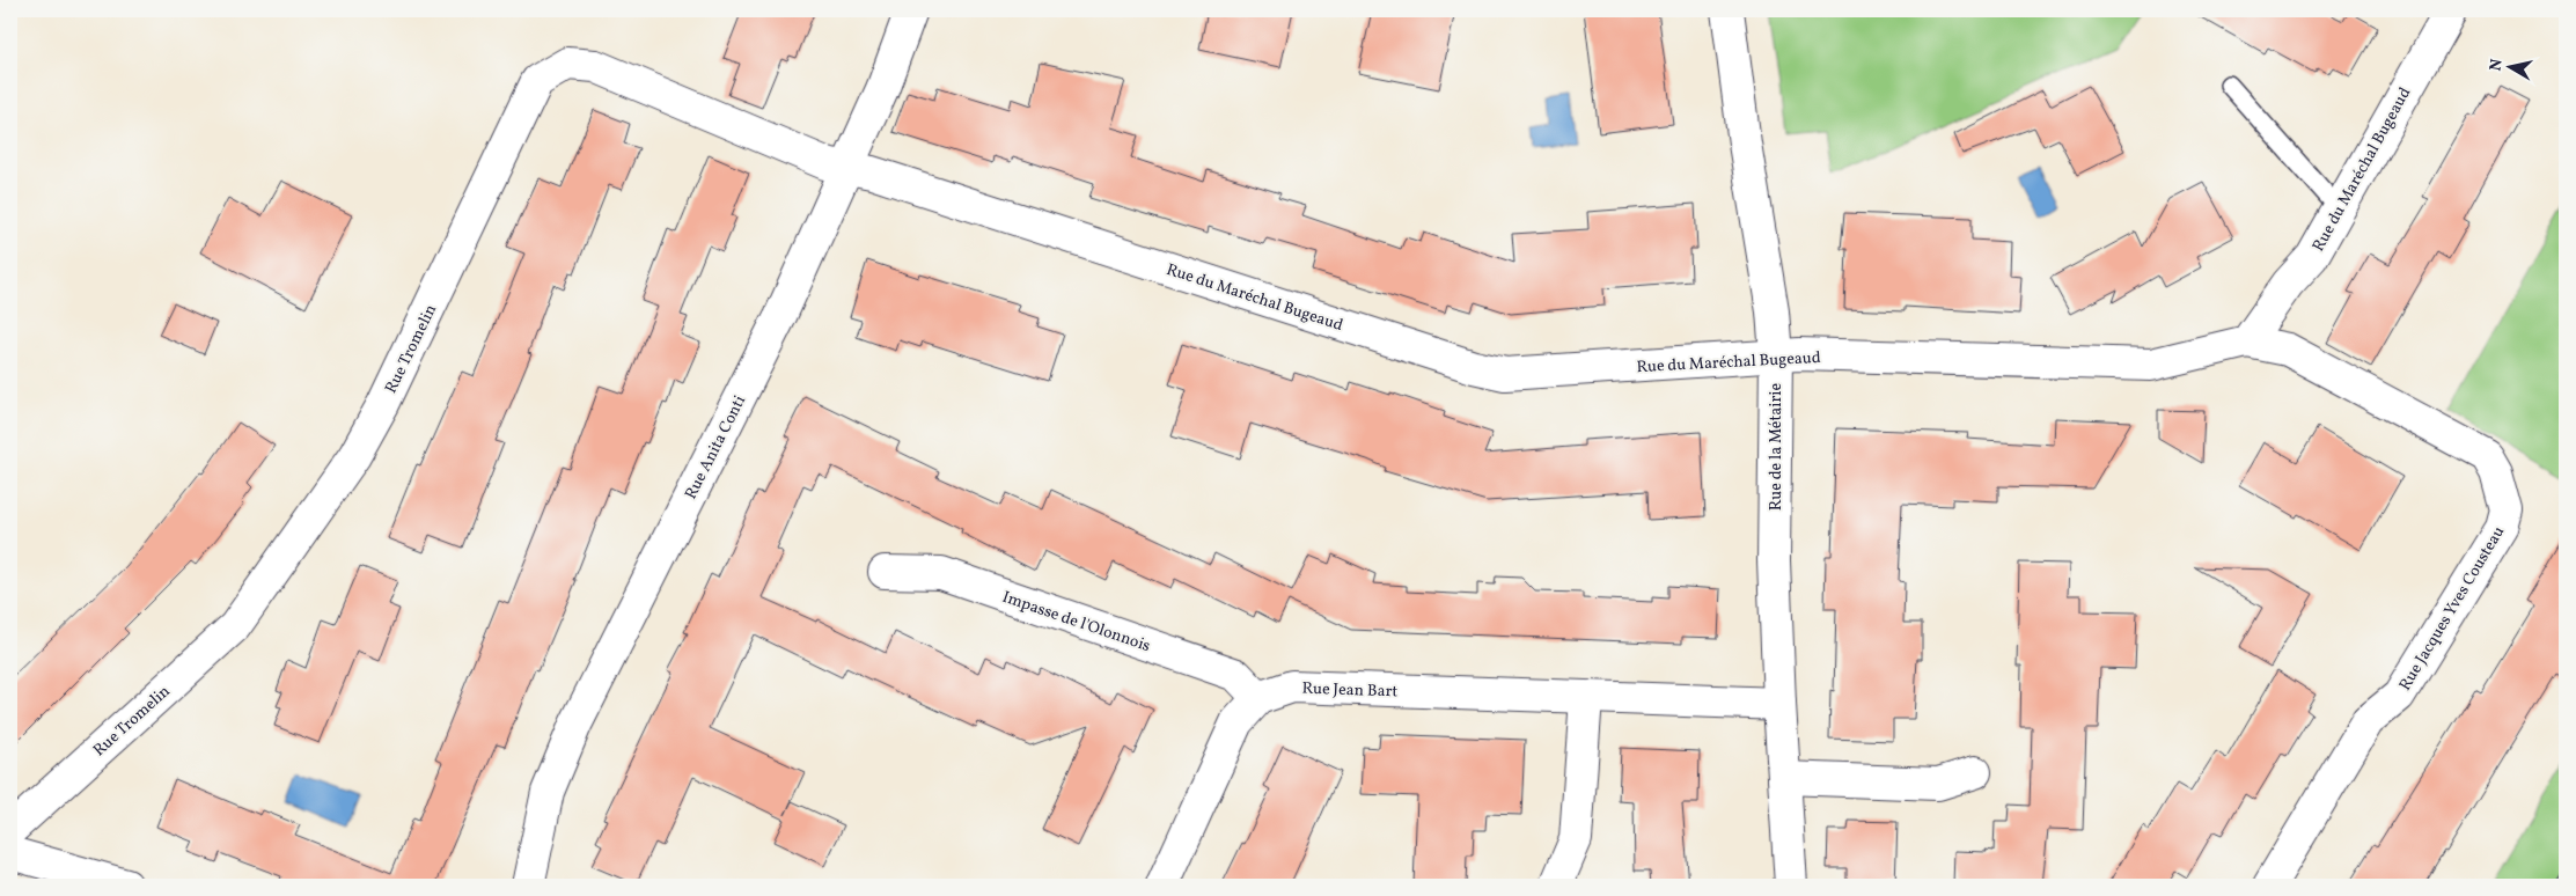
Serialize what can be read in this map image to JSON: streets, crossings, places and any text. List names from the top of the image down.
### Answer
{
  "streets": {
    "street": [
      "Rue du Maréchal Bugeaud",
      "Rue Tromelin",
      "Rue Anita Conti",
      "Rue de la Métairie",
      "Rue Jacques Yves Cousteau",
      "Impasse de l'Olonnois",
      "Rue Jean Bart"
    ]
  },
  "crossings": [
    ["Rue du Maréchal Bugeaud", "Rue Tromelin"],
    ["Rue du Maréchal Bugeaud", "Rue Anita Conti"],
    ["Rue du Maréchal Bugeaud", "Rue de la Métairie"],
    ["Rue du Maréchal Bugeaud", "Rue Jacques Yves Cousteau"],
    ["Rue Tromelin", "Rue Anita Conti"],
    ["Rue de la Métairie", "Rue Jean Bart"],
    ["Impasse de l'Olonnois", "Rue Jean Bart"]
  ],
  "north": "left"
}
